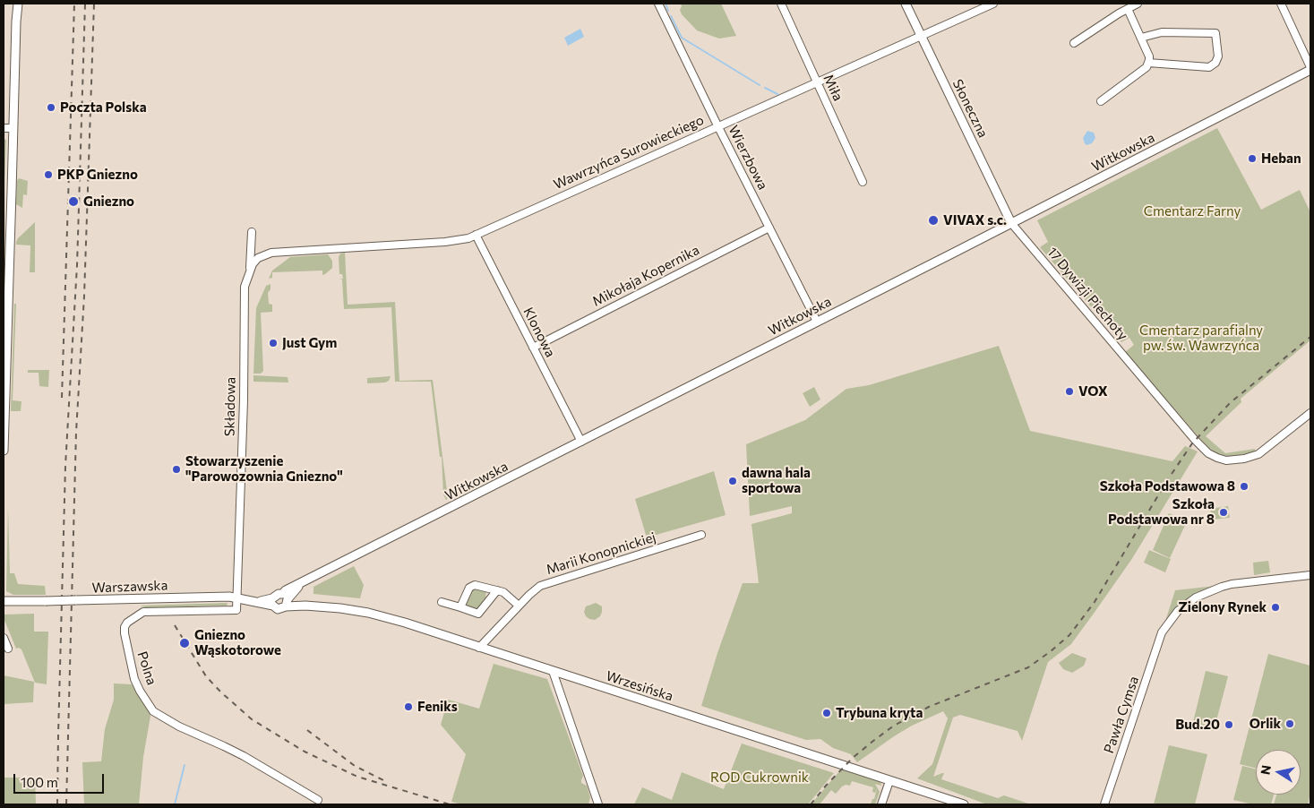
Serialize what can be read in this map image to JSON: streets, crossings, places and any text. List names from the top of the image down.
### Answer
{
  "streets": {
    "street": [
      "Miła",
      "Słoneczna",
      "Wawrzyńca Surowieckiego",
      "Witkowska",
      "Wierzbowa",
      "Mikołaja Kopernika",
      "17 Dywizji Piechoty",
      "Klonowa",
      "Składowa",
      "Marii Konopnickiej",
      "Warszawska",
      "Polna",
      "Wrzesińska",
      "Pawła Cymsa"
    ]
  },
  "crossings": [
    ["Miła", "Wawrzyńca Surowieckiego"],
    ["Słoneczna", "Wawrzyńca Surowieckiego"],
    ["Słoneczna", "Witkowska"],
    ["Słoneczna", "17 Dywizji Piechoty"],
    ["Wawrzyńca Surowieckiego", "Wierzbowa"],
    ["Wawrzyńca Surowieckiego", "Klonowa"],
    ["Wawrzyńca Surowieckiego", "Składowa"],
    ["Witkowska", "Wierzbowa"],
    ["Witkowska", "17 Dywizji Piechoty"],
    ["Witkowska", "Klonowa"],
    ["Witkowska", "Warszawska"],
    ["Witkowska", "Wrzesińska"],
    ["Wierzbowa", "Mikołaja Kopernika"],
    ["Mikołaja Kopernika", "Klonowa"],
    ["Składowa", "Warszawska"],
    ["Składowa", "Polna"],
    ["Marii Konopnickiej", "Wrzesińska"],
    ["Warszawska", "Polna"],
    ["Warszawska", "Wrzesińska"]
  ],
  "parks": ["Cmentarz Farny", "Cmentarz parafialny pw. św. Wawrzyńca", "ROD Cukrownik"],
  "places": [
    "Poczta Polska",
    "Heban",
    "PKP Gniezno",
    "Gniezno",
    "VIVAX s.c.",
    "Just Gym",
    "VOX",
    "Stowarzyszenie \"Parowozownia Gniezno\"",
    "dawna hala sportowa",
    "Szkoła Podstawowa 8",
    "Szkoła Podstawowa nr 8",
    "Zielony Rynek",
    "Gniezno Wąskotorowe",
    "Feniks",
    "Trybuna kryta",
    "Orlik",
    "Bud.20"
  ],
  "scale_bar": "100 m",
  "north": "left"
}
